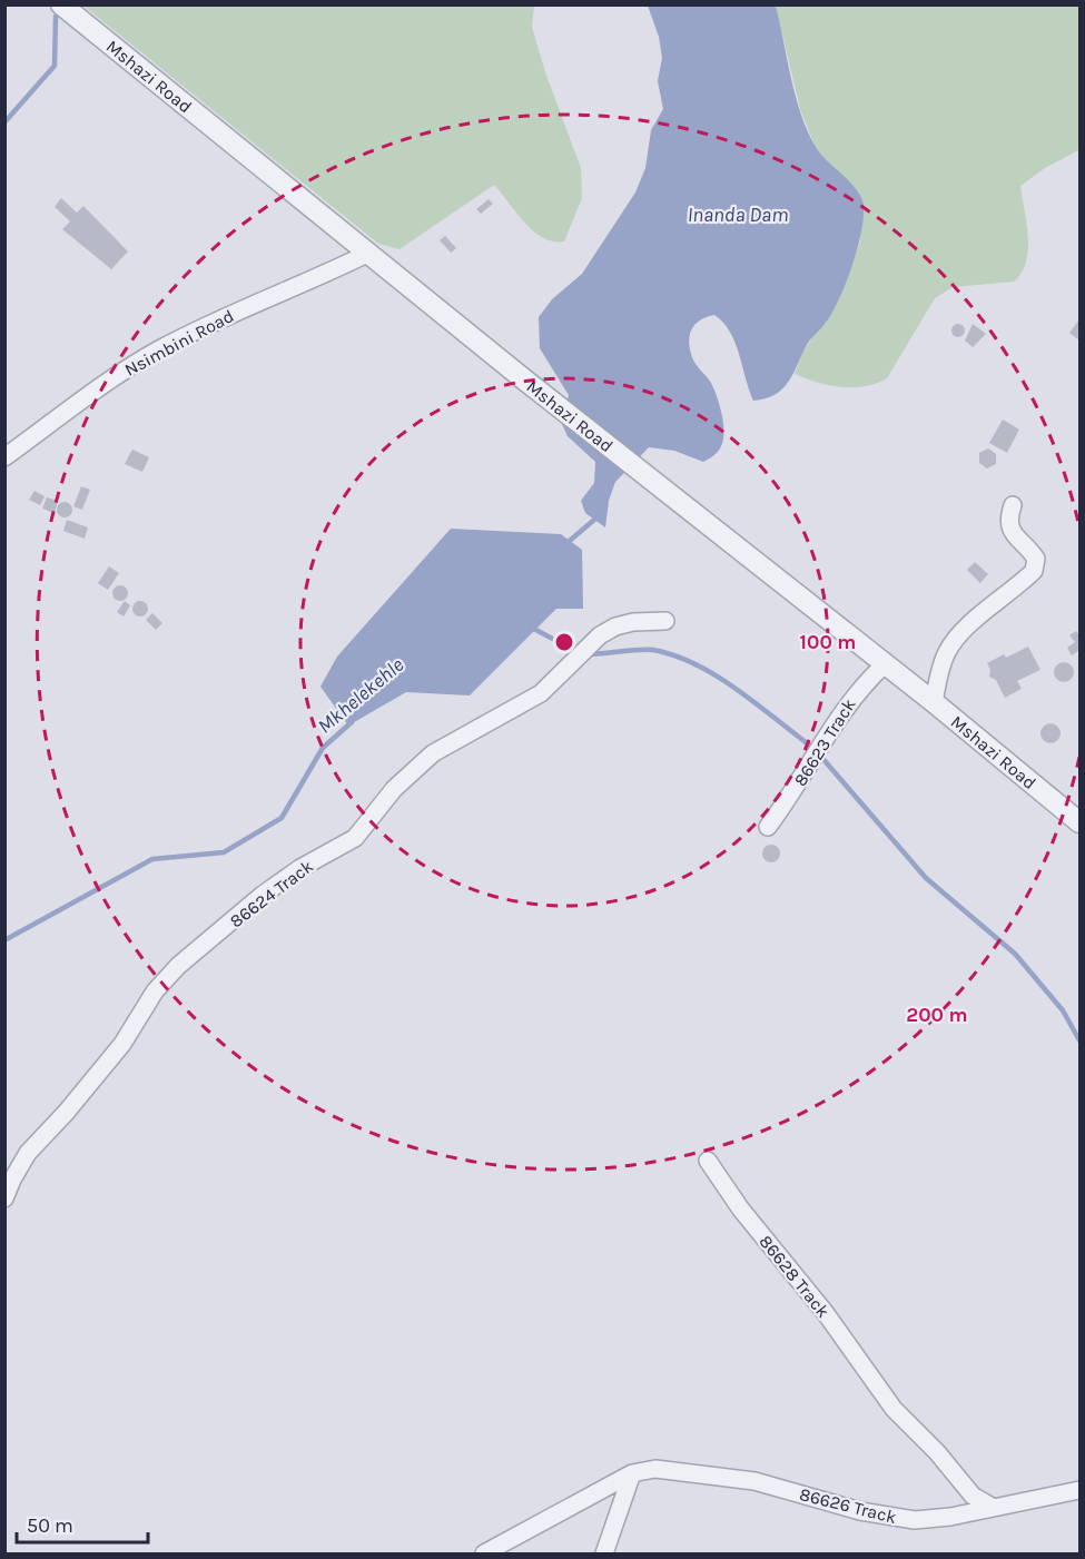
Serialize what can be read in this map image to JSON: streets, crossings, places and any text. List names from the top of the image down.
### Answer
{
  "streets": {
    "street": [
      "Mshazi Road",
      "Nsimbini Road",
      "86623 Track",
      "86624 Track",
      "86628 Track",
      "86626 Track"
    ]
  },
  "crossings": [
    ["Mshazi Road", "Nsimbini Road"],
    ["Mshazi Road", "86623 Track"],
    ["86628 Track", "86626 Track"]
  ],
  "water": ["Inanda Dam", "Mkhelekehle"],
  "scale_bar": "50 m",
  "rings": ["100 m", "200 m"]
}
